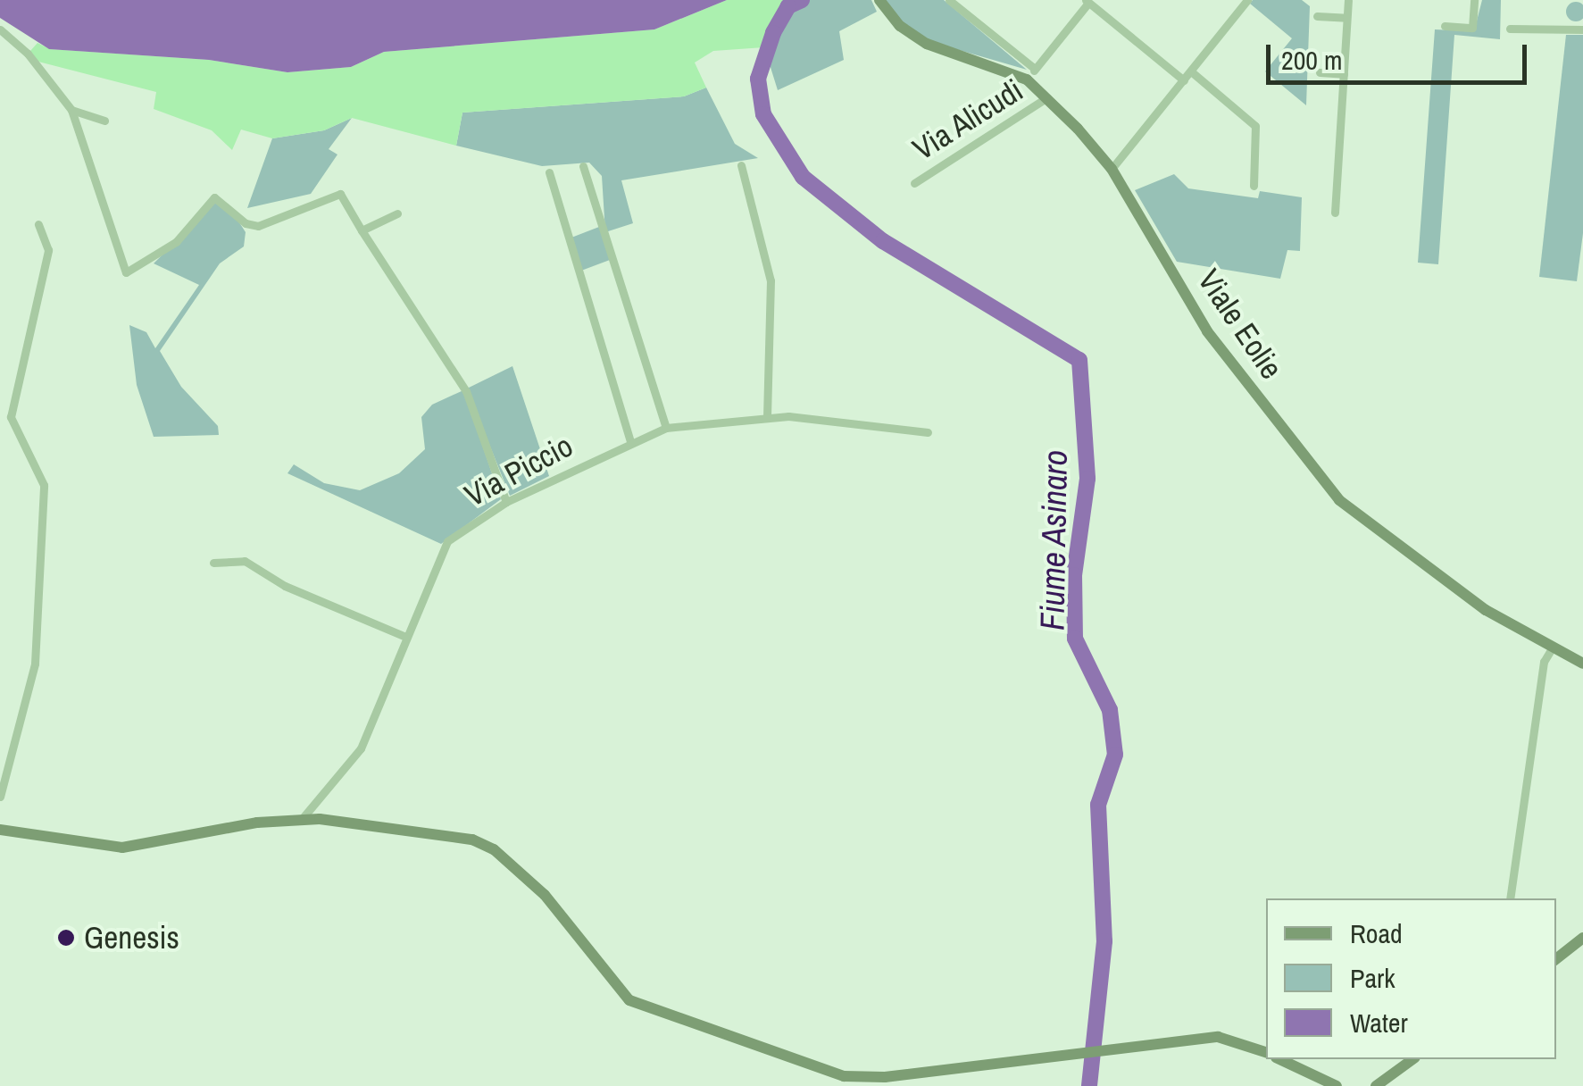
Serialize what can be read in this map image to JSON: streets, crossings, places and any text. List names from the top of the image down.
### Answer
{
  "streets": {
    "street": ["Via Alicudi", "Viale Eolie", "Via Piccio"]
  },
  "crossings": [
    ["Via Alicudi", "Viale Eolie"]
  ],
  "water": ["Fiume Asinaro"],
  "places": ["Genesis"],
  "legend": ["Road", "Park", "Water"],
  "scale_bar": "200 m"
}
